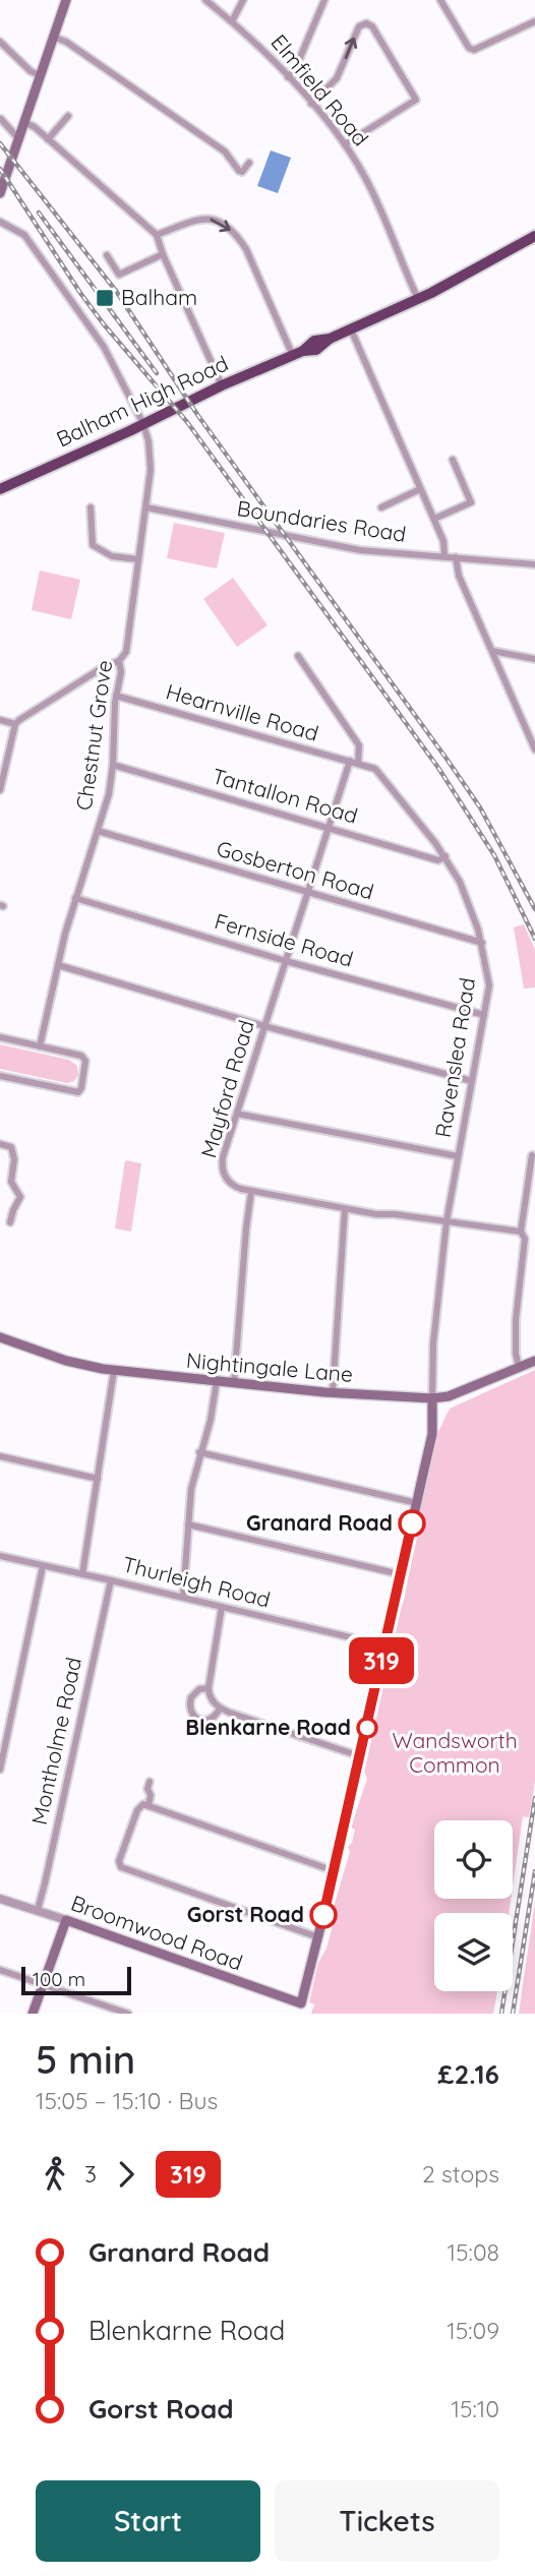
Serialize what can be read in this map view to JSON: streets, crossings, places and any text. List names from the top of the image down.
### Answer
{
  "streets": {
    "highway": ["Balham High Road"],
    "main road": ["Nightingale Lane", "Broomwood Road"],
    "street": [
      "Elmfield Road",
      "Boundaries Road",
      "Hearnville Road",
      "Chestnut Grove",
      "Tantallon Road",
      "Gosberton Road",
      "Fernside Road",
      "Ravenslea Road",
      "Mayford Road",
      "Thurleigh Road",
      "Montholme Road"
    ]
  },
  "crossings": [
    ["Elmfield Road", "Balham High Road"],
    ["Balham High Road", "Chestnut Grove"],
    ["Boundaries Road", "Chestnut Grove"],
    ["Hearnville Road", "Chestnut Grove"],
    ["Hearnville Road", "Ravenslea Road"],
    ["Hearnville Road", "Mayford Road"],
    ["Chestnut Grove", "Tantallon Road"],
    ["Chestnut Grove", "Gosberton Road"],
    ["Chestnut Grove", "Fernside Road"],
    ["Tantallon Road", "Ravenslea Road"],
    ["Tantallon Road", "Mayford Road"],
    ["Gosberton Road", "Ravenslea Road"],
    ["Gosberton Road", "Mayford Road"],
    ["Fernside Road", "Ravenslea Road"],
    ["Fernside Road", "Mayford Road"],
    ["Ravenslea Road", "Mayford Road"],
    ["Ravenslea Road", "Nightingale Lane"],
    ["Thurleigh Road", "Montholme Road"],
    ["Montholme Road", "Broomwood Road"]
  ],
  "parks": ["Wandsworth Common"],
  "places": {
    "transit": ["Balham"],
    "other": ["Granard Road", "Blenkarne Road", "Gorst Road"]
  },
  "lines": ["bus line 319"],
  "scale_bar": "100 m",
  "page": {
    "on_map": "319",
    "scale": "100 m",
    "heading": ["5 min", "15:05 – 15:10 · Bus", "£2.16"],
    "legs": ["3", "319", "2 stops"],
    "list": [
      {
        "name": "Granard Road",
        "value": "15:08"
      },
      {
        "name": "Blenkarne Road",
        "value": "15:09"
      },
      {
        "name": "Gorst Road",
        "value": "15:10"
      }
    ],
    "buttons": ["Start", "Tickets"]
  }
}
